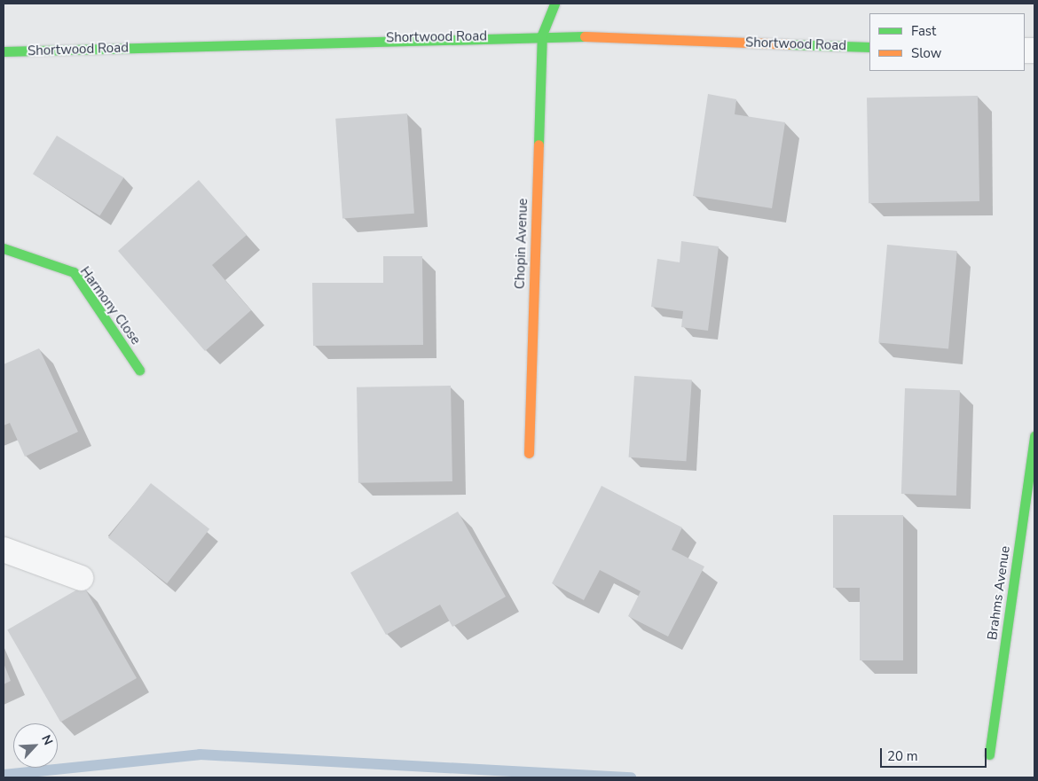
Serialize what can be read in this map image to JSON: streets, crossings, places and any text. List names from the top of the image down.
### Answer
{
  "streets": {
    "street": [
      "Shortwood Road",
      "Chopin Avenue",
      "Harmony Close",
      "Brahms Avenue"
    ]
  },
  "crossings": [
    ["Shortwood Road", "Chopin Avenue"]
  ],
  "legend": ["Fast", "Slow"],
  "scale_bar": "20 m",
  "north": "top right"
}
